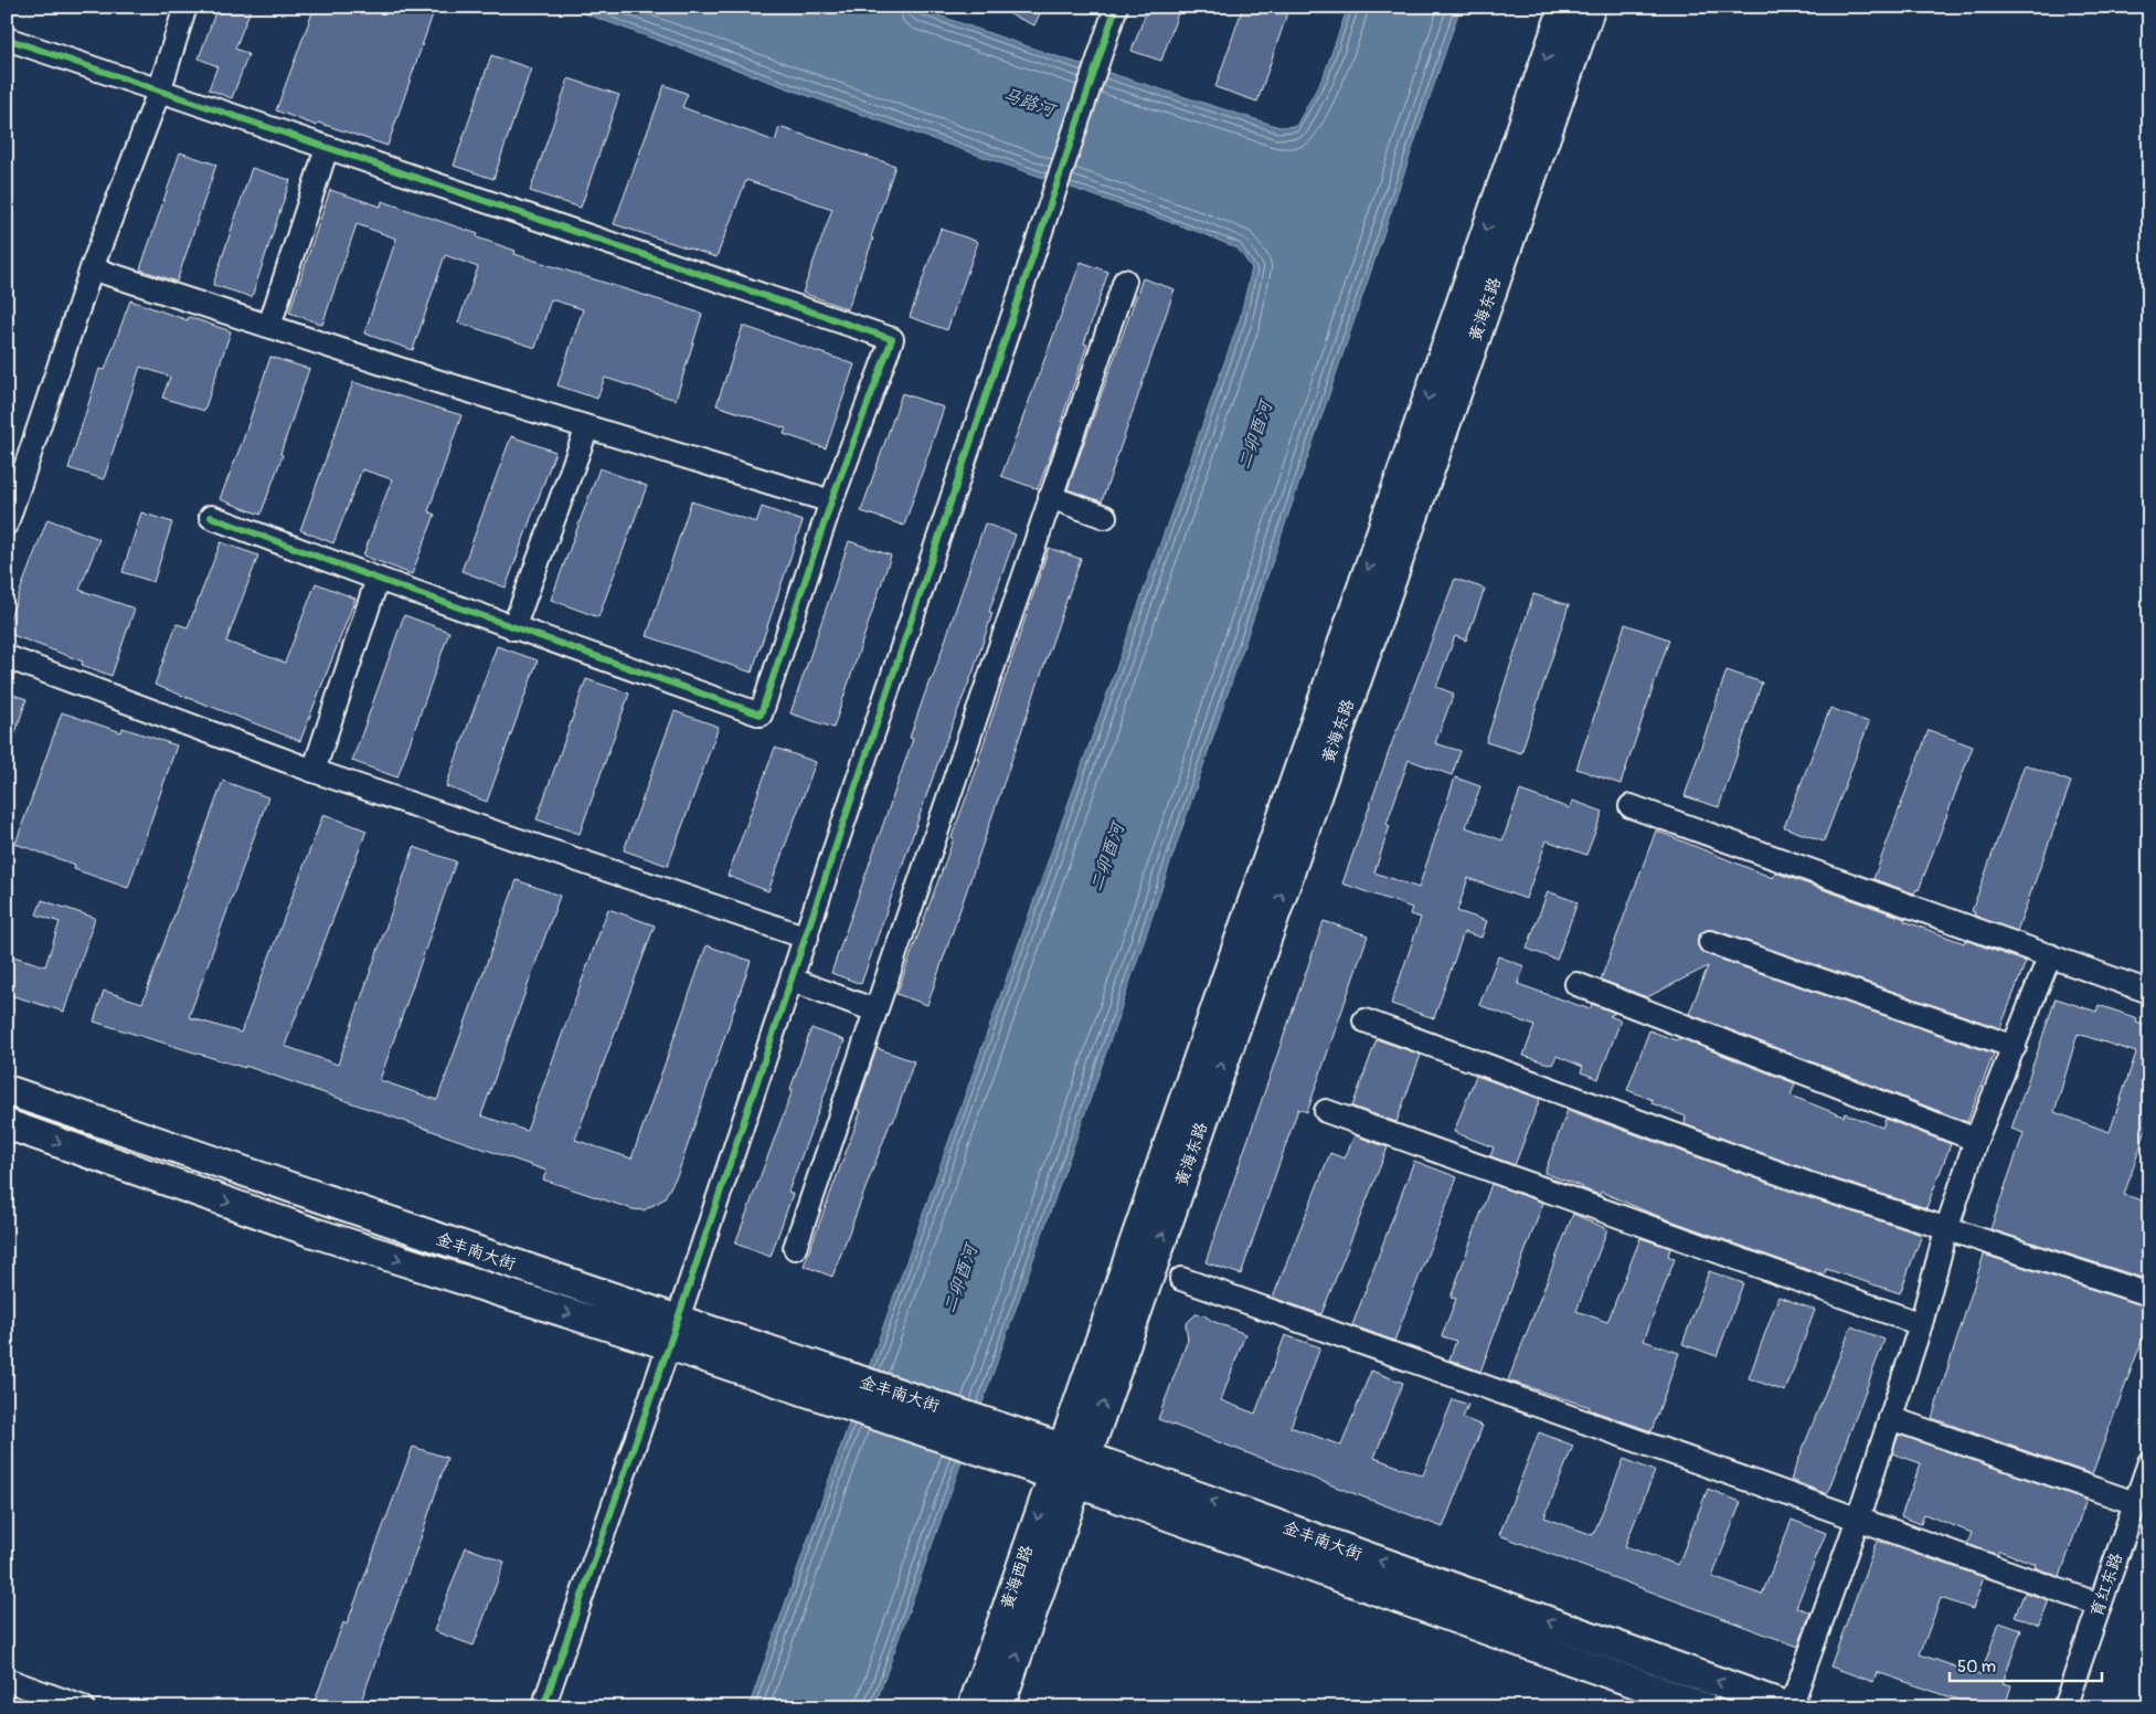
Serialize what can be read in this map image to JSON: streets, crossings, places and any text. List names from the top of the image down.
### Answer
{
  "streets": {
    "main road": ["黄海东路", "金丰南大街", "黄海西路"],
    "street": ["育红东路"]
  },
  "crossings": [
    ["黄海东路", "金丰南大街"],
    ["黄海东路", "黄海西路"],
    ["金丰南大街", "黄海西路"]
  ],
  "water": ["马路河", "二卯酉河"],
  "scale_bar": "50 m"
}
